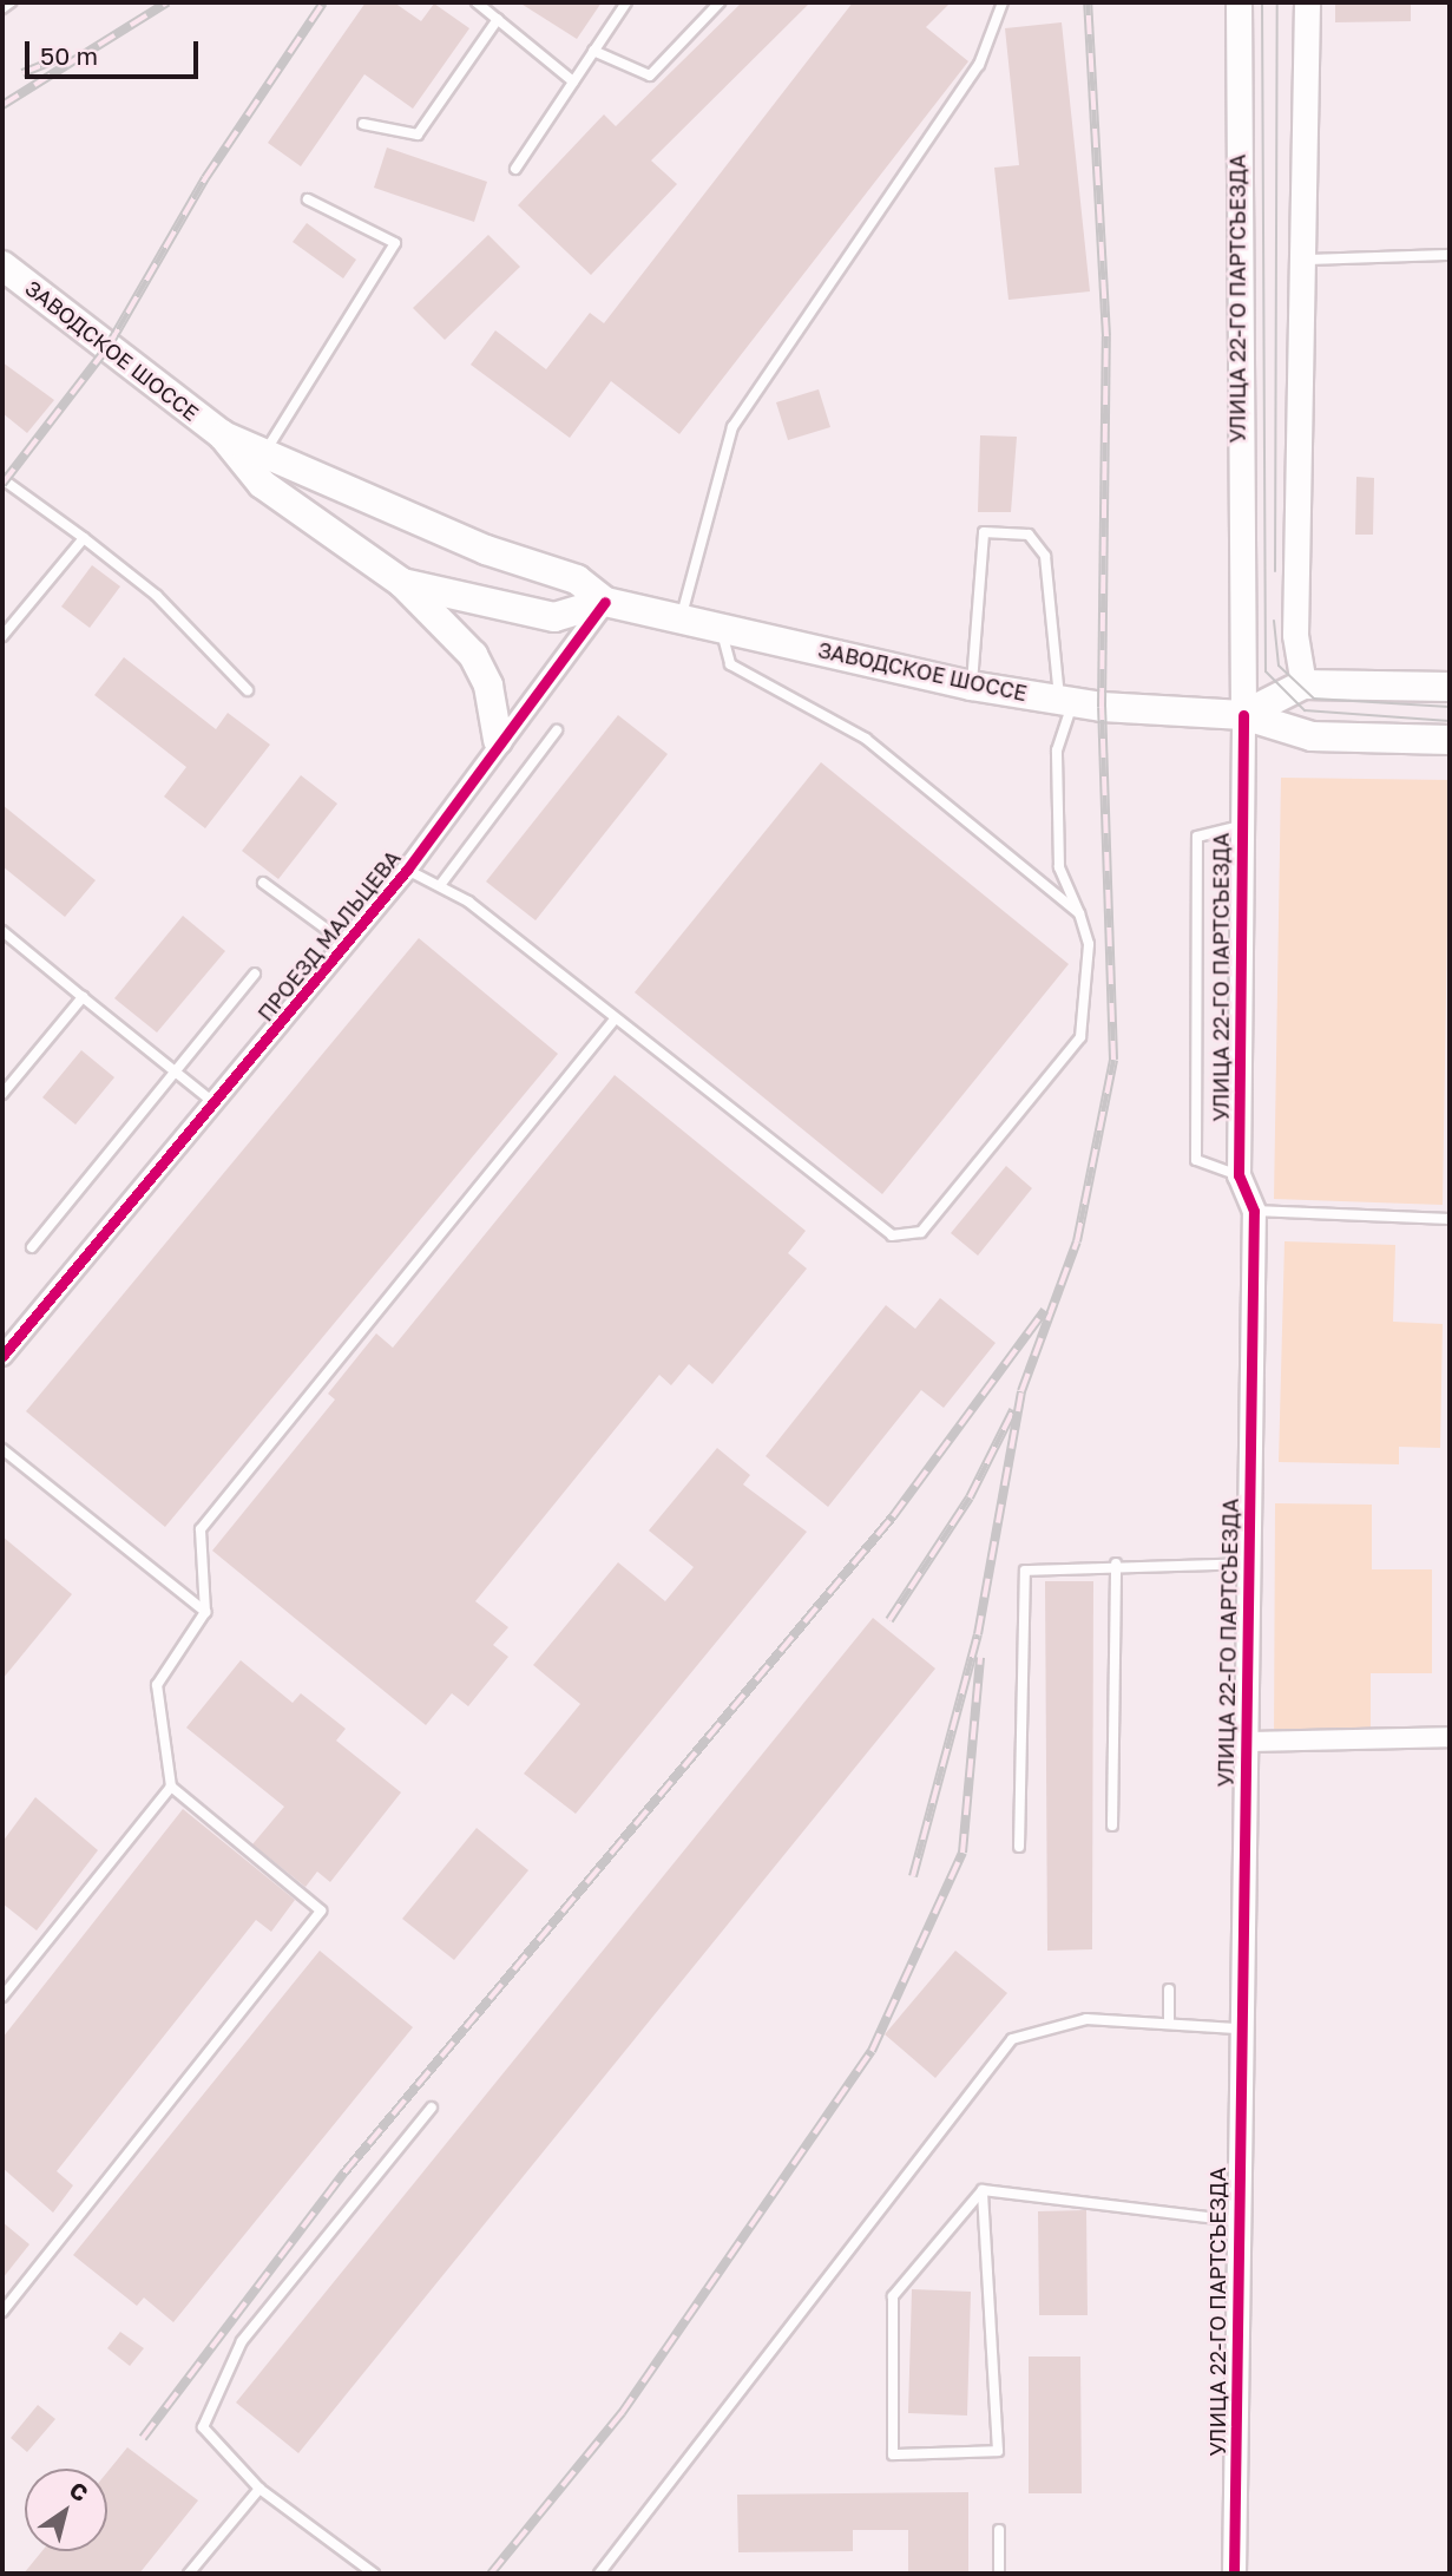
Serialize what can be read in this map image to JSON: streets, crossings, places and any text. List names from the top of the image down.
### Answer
{
  "streets": {
    "main road": ["УЛИЦА 22-ГО ПАРТСЪЕЗДА", "ЗАВОДСКОЕ ШОССЕ"],
    "street": ["ПРОЕЗД МАЛЬЦЕВА"]
  },
  "crossings": [
    ["УЛИЦА 22-ГО ПАРТСЪЕЗДА", "ЗАВОДСКОЕ ШОССЕ"],
    ["ЗАВОДСКОЕ ШОССЕ", "ПРОЕЗД МАЛЬЦЕВА"]
  ],
  "scale_bar": "50 m",
  "north": "top right"
}
